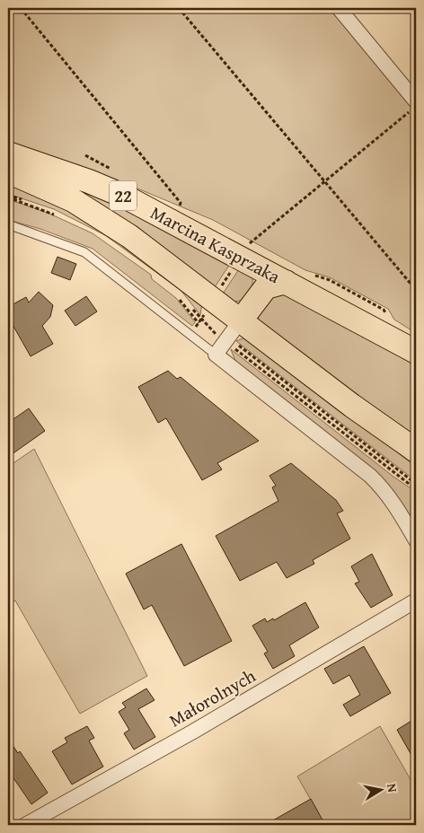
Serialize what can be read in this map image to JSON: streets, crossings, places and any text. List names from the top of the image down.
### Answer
{
  "streets": {
    "main road": ["22", "Marcina Kasprzaka"],
    "street": ["Małorolnych"]
  },
  "north": "right"
}
